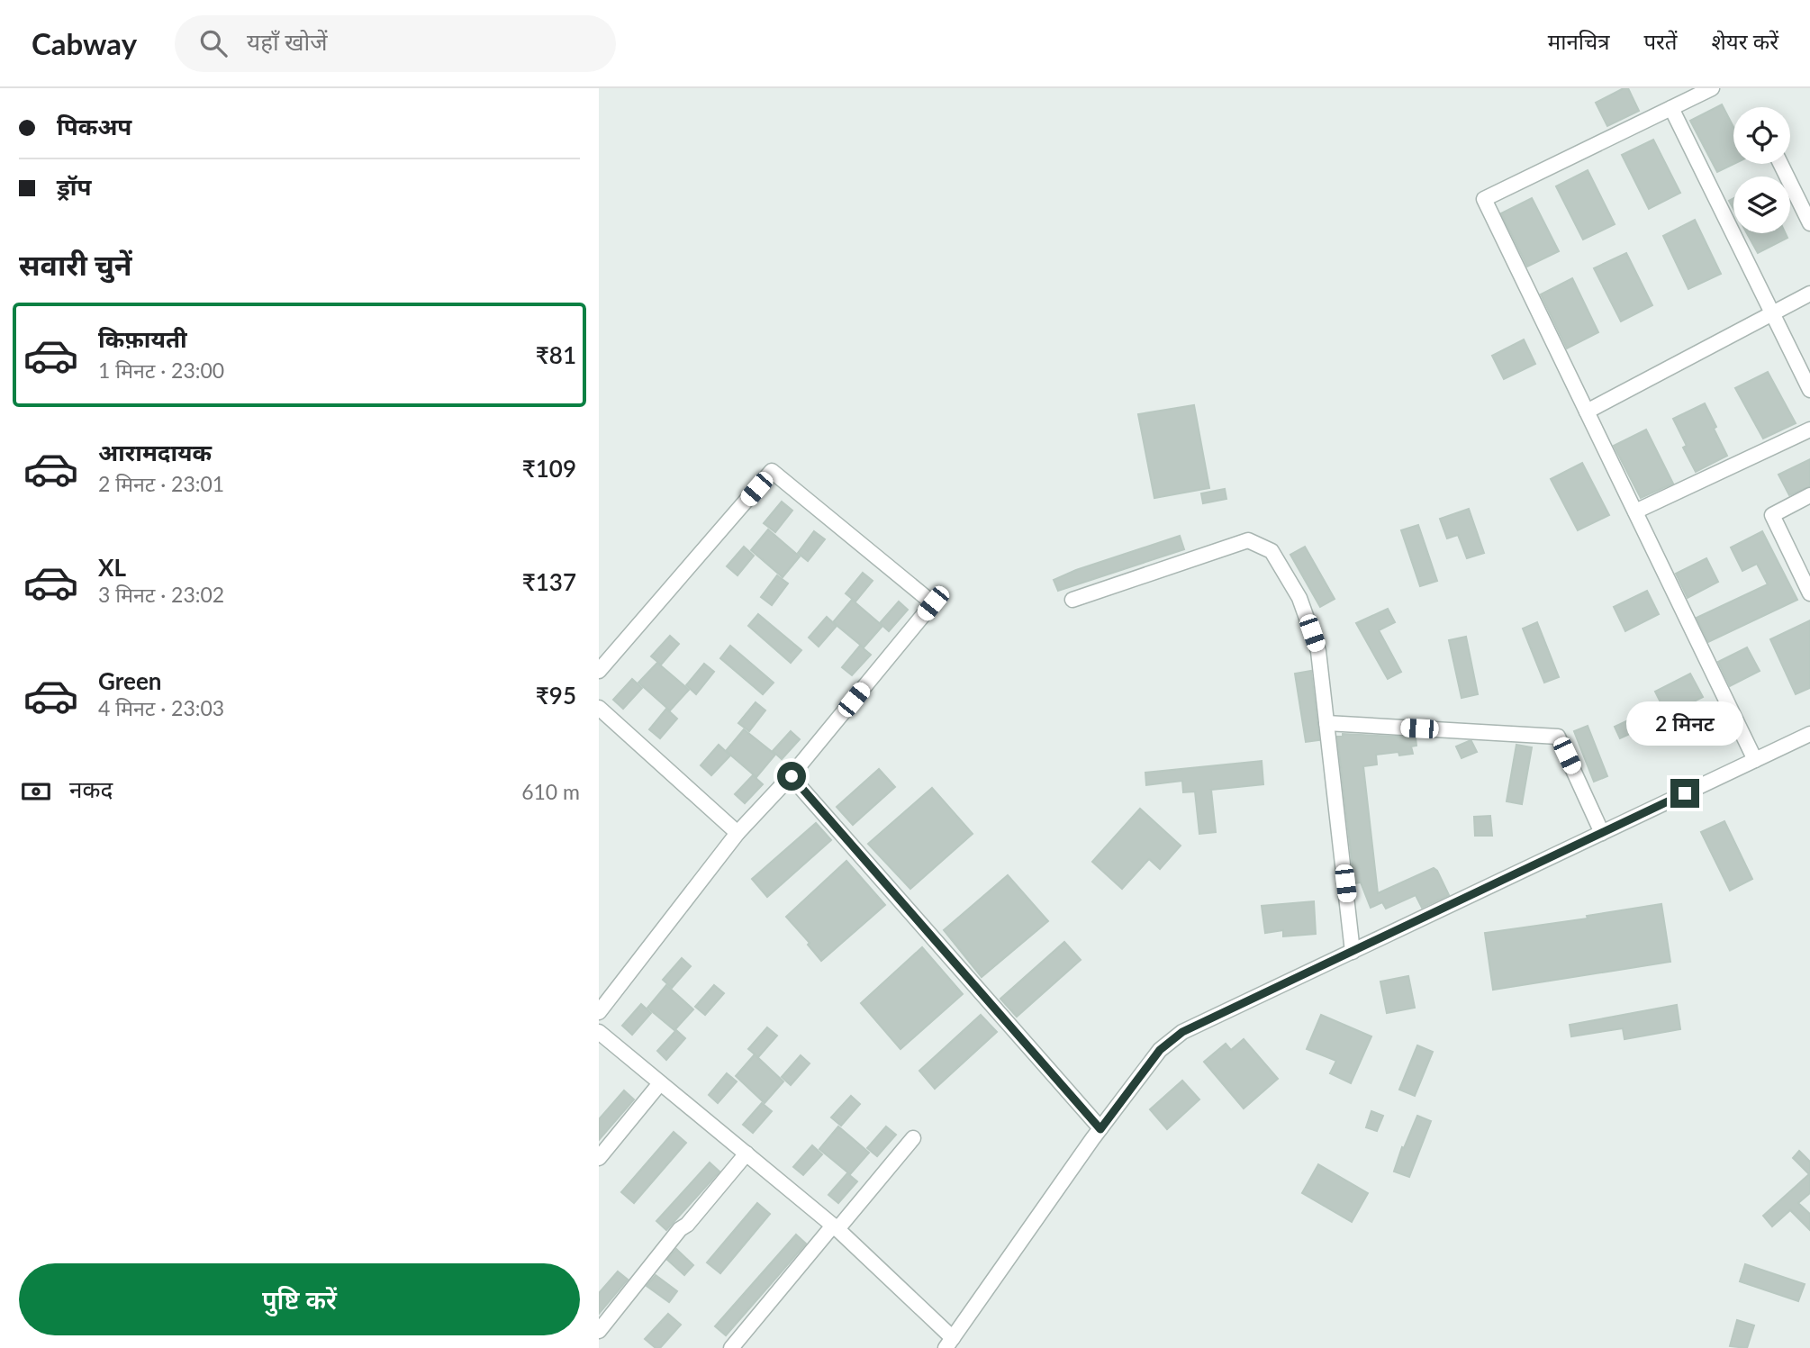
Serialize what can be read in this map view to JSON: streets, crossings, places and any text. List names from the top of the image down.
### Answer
{
  "page": {
    "header": "Cabway",
    "search": "यहाँ खोजें",
    "nav": ["मानचित्र", "परतें", "शेयर करें"],
    "banner": ["पिकअप", "ड्रॉप"],
    "heading": "सवारी चुनें",
    "list": [
      {
        "name": "किफ़ायती",
        "note": "1 मिनट · 23:00",
        "value": "₹81"
      },
      {
        "name": "आरामदायक",
        "note": "2 मिनट · 23:01",
        "value": "₹109"
      },
      {
        "name": "XL",
        "note": "3 मिनट · 23:02",
        "value": "₹137"
      },
      {
        "name": "Green",
        "note": "4 मिनट · 23:03",
        "value": "₹95"
      }
    ],
    "bubble": "2 मिनट",
    "pay": ["नकद", "610 m"],
    "buttons": "पुष्टि करें"
  }
}
